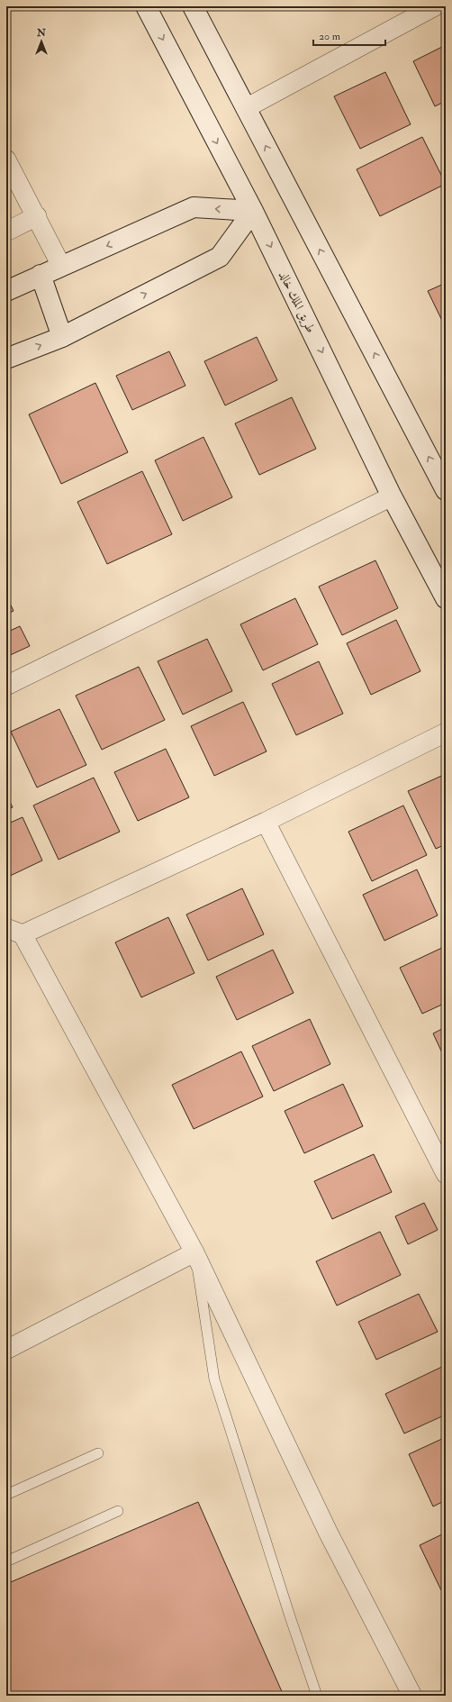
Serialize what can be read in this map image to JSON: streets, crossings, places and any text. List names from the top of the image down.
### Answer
{
  "streets": {
    "main road": ["طريق الملك خالد"]
  },
  "scale_bar": "20 m",
  "north": "top"
}
